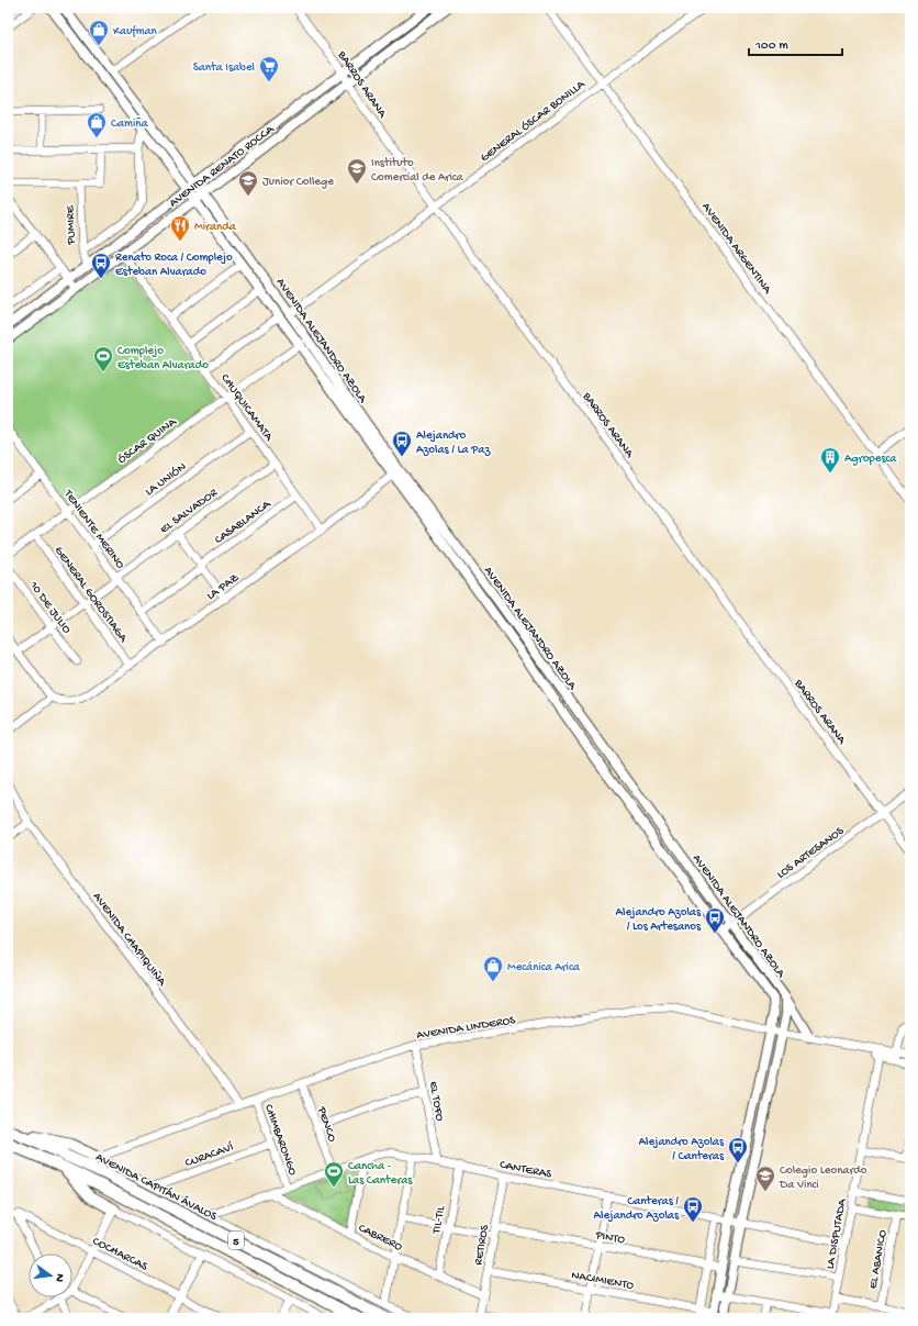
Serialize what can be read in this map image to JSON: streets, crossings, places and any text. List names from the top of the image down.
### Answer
{
  "streets": {
    "highway": ["AVENIDA CAPITÁN ÁVALOS", "5"],
    "main road": ["AVENIDA RENATO ROCCA", "AVENIDA ALEJANDRO AZOLA"],
    "street": [
      "BARROS ARANA",
      "GENERAL ÓSCAR BONILLA",
      "PUMIRE",
      "AVENIDA ARGENTINA",
      "CHUQUICAMATA",
      "ÓSCAR QUINA",
      "LA UNIÓN",
      "EL SALVADOR",
      "CASABLANCA",
      "TENIENTE MERINO",
      "LA PAZ",
      "GENERAL GOROSTIAGA",
      "10 DE JULIO",
      "LOS ARTESANOS",
      "AVENIDA CHAPIQUIÑA",
      "AVENIDA LINDEROS",
      "EL TOFO",
      "PENCO",
      "CHIMBARONGO",
      "CURACAVÍ",
      "CANTERAS",
      "TIL-TIL",
      "LA DISPUTADA",
      "CABRERO",
      "PINTO",
      "RETIROS",
      "COCHARCAS",
      "EL ABANICO",
      "NACIMIENTO"
    ]
  },
  "crossings": [
    ["BARROS ARANA", "GENERAL ÓSCAR BONILLA"],
    ["BARROS ARANA", "AVENIDA RENATO ROCCA"],
    ["BARROS ARANA", "LOS ARTESANOS"],
    ["GENERAL ÓSCAR BONILLA", "AVENIDA ARGENTINA"],
    ["GENERAL ÓSCAR BONILLA", "AVENIDA ALEJANDRO AZOLA"],
    ["AVENIDA RENATO ROCCA", "PUMIRE"],
    ["AVENIDA RENATO ROCCA", "AVENIDA ALEJANDRO AZOLA"],
    ["AVENIDA RENATO ROCCA", "CHUQUICAMATA"],
    ["AVENIDA ALEJANDRO AZOLA", "ÓSCAR QUINA"],
    ["AVENIDA ALEJANDRO AZOLA", "LA PAZ"],
    ["AVENIDA ALEJANDRO AZOLA", "LOS ARTESANOS"],
    ["AVENIDA ALEJANDRO AZOLA", "AVENIDA LINDEROS"],
    ["AVENIDA ALEJANDRO AZOLA", "CANTERAS"],
    ["AVENIDA ALEJANDRO AZOLA", "PINTO"],
    ["AVENIDA ALEJANDRO AZOLA", "NACIMIENTO"],
    ["CHUQUICAMATA", "ÓSCAR QUINA"],
    ["CHUQUICAMATA", "LA UNIÓN"],
    ["CHUQUICAMATA", "EL SALVADOR"],
    ["CHUQUICAMATA", "CASABLANCA"],
    ["CHUQUICAMATA", "LA PAZ"],
    ["ÓSCAR QUINA", "TENIENTE MERINO"],
    ["ÓSCAR QUINA", "GENERAL GOROSTIAGA"],
    ["LA UNIÓN", "TENIENTE MERINO"],
    ["EL SALVADOR", "TENIENTE MERINO"],
    ["EL SALVADOR", "GENERAL GOROSTIAGA"],
    ["EL SALVADOR", "10 DE JULIO"],
    ["CASABLANCA", "TENIENTE MERINO"],
    ["TENIENTE MERINO", "LA PAZ"],
    ["LA PAZ", "GENERAL GOROSTIAGA"],
    ["AVENIDA CHAPIQUIÑA", "AVENIDA LINDEROS"],
    ["AVENIDA LINDEROS", "EL TOFO"],
    ["AVENIDA LINDEROS", "PENCO"],
    ["AVENIDA LINDEROS", "CHIMBARONGO"],
    ["AVENIDA LINDEROS", "AVENIDA CAPITÁN ÁVALOS"],
    ["AVENIDA LINDEROS", "LA DISPUTADA"],
    ["EL TOFO", "CANTERAS"],
    ["PENCO", "CANTERAS"],
    ["CHIMBARONGO", "CURACAVÍ"],
    ["CHIMBARONGO", "CANTERAS"],
    ["CURACAVÍ", "AVENIDA CAPITÁN ÁVALOS"],
    ["CANTERAS", "AVENIDA CAPITÁN ÁVALOS"],
    ["CANTERAS", "TIL-TIL"],
    ["CANTERAS", "LA DISPUTADA"],
    ["CANTERAS", "CABRERO"],
    ["CANTERAS", "RETIROS"],
    ["TIL-TIL", "CABRERO"],
    ["CABRERO", "RETIROS"],
    ["PINTO", "RETIROS"],
    ["RETIROS", "NACIMIENTO"]
  ],
  "places": {
    "shop": ["Kaufman", "Camiña", "Mecánica Arica"],
    "supermarket": ["Santa Isabel"],
    "school or university": ["Instituto Comercial de Arica", "Junior College", "Colegio Leonardo Da Vinci"],
    "restaurant": ["Miranda"],
    "bus stop": [
      "Renato Roca / Complejo Esteban Alvarado",
      "Alejandro Azolas / La Paz",
      "Alejandro Azolas / Los Artesanos",
      "Alejandro Azolas / Canteras",
      "Canteras / Alejandro Azolas"
    ],
    "sports": ["Complejo Esteban Alvarado", "Cancha - Las Canteras"],
    "building": ["Agropesca"]
  },
  "scale_bar": "100 m",
  "north": "right"
}
